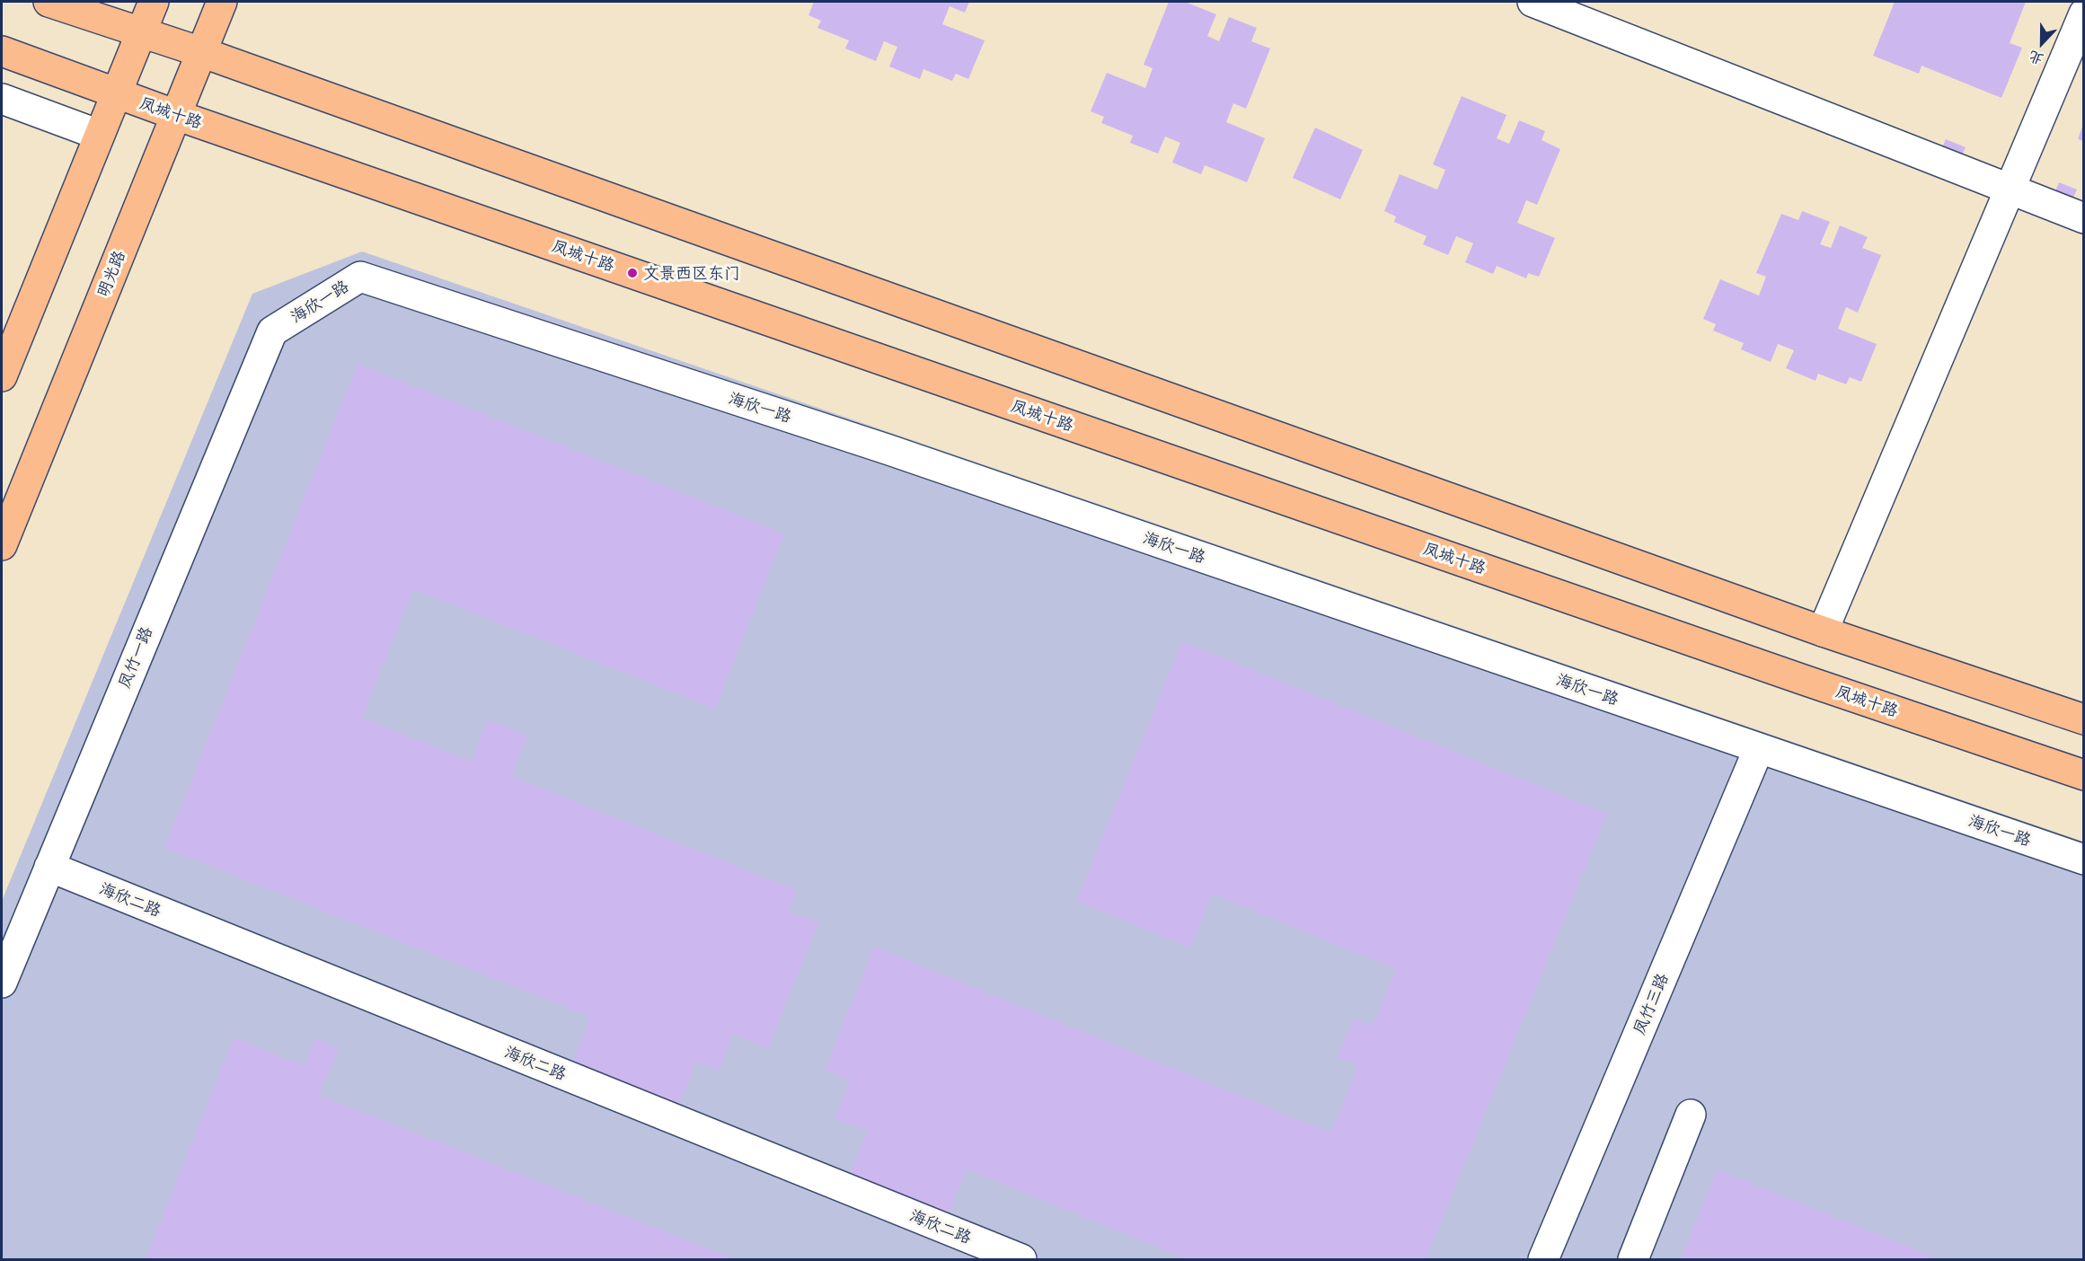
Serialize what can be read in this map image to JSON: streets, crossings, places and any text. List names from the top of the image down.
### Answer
{
  "streets": {
    "main road": ["凤城十路", "明光路"],
    "street": [
      "海欣一路",
      "凤竹一路",
      "海欣二路",
      "凤竹三路"
    ]
  },
  "crossings": [
    ["凤城十路", "明光路"],
    ["海欣一路", "凤竹一路"],
    ["海欣一路", "凤竹三路"],
    ["凤竹一路", "海欣二路"]
  ],
  "places": ["文景西区东门"],
  "north": "bottom"
}
